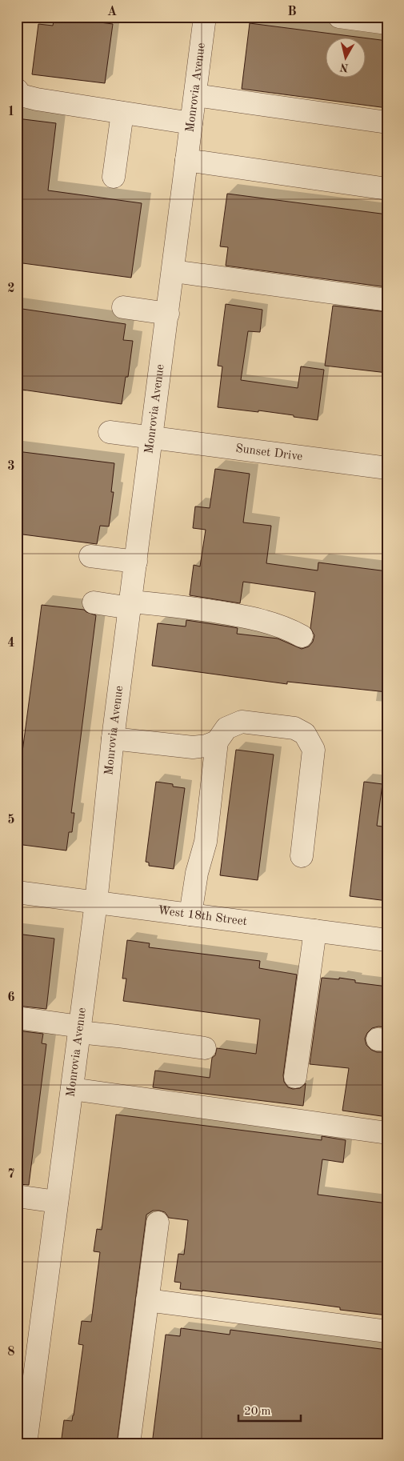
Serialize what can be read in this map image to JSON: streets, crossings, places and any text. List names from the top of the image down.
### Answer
{
  "streets": {
    "street": ["Monrovia Avenue", "Sunset Drive", "West 18th Street"]
  },
  "crossings": [
    ["Monrovia Avenue", "Sunset Drive"],
    ["Monrovia Avenue", "West 18th Street"]
  ],
  "scale_bar": "20 m",
  "north": "bottom",
  "grid": {
    "columns": ["A", "B"],
    "rows": [
      "1",
      "2",
      "3",
      "4",
      "5",
      "6",
      "7",
      "8"
    ]
  }
}
